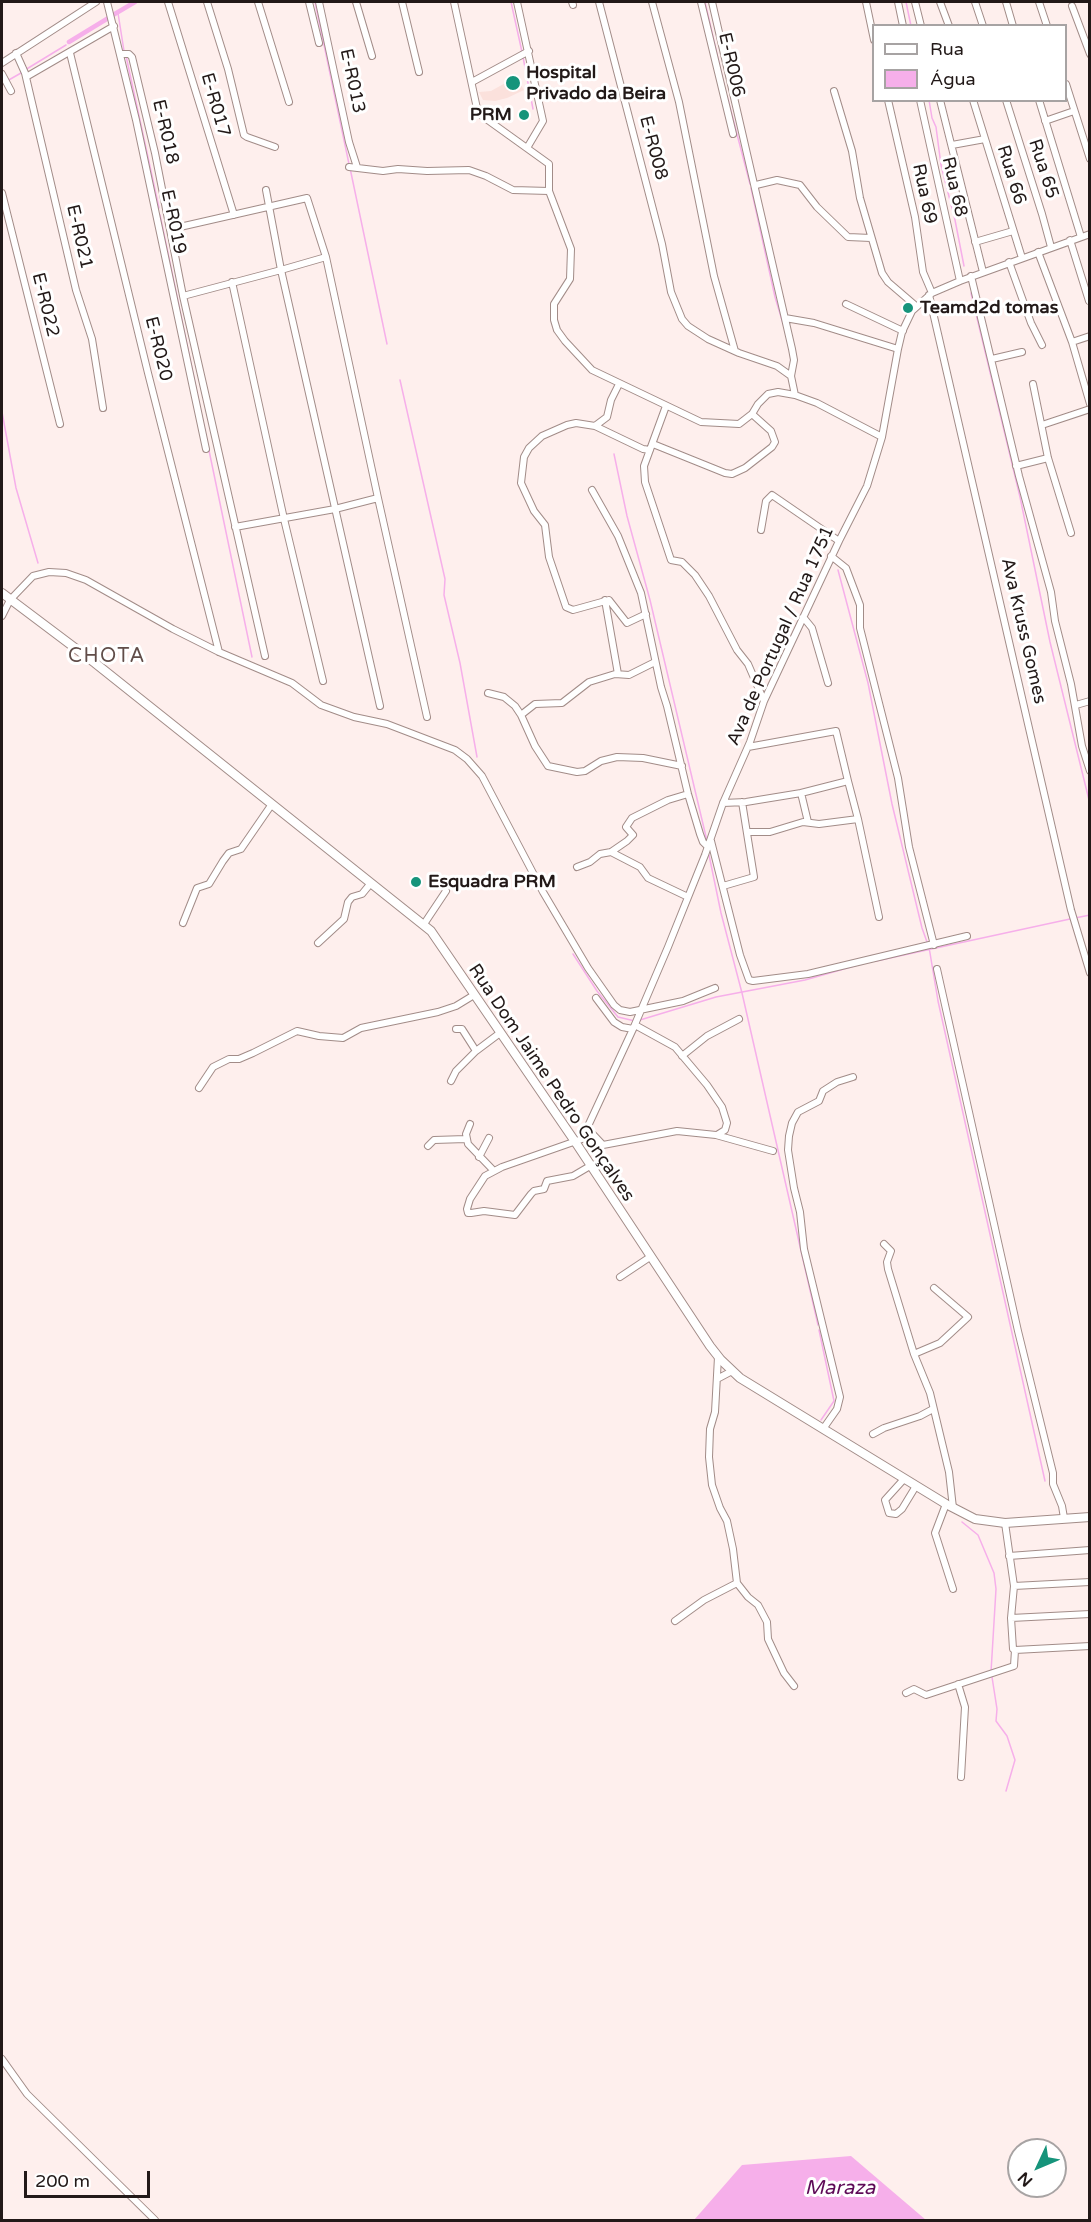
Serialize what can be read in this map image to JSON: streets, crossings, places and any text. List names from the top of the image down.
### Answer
{
  "streets": {
    "main road": ["Rua Dom Jaime Pedro Gonçalves"],
    "street": [
      "E-R006",
      "E-R013",
      "E-R017",
      "E-R018",
      "E-R008",
      "Rua 65",
      "Rua 66",
      "Rua 68",
      "Rua 69",
      "E-R019",
      "E-R021",
      "E-R022",
      "E-R020",
      "Ava Kruss Gomes",
      "Ava de Portugal / Rua 1751"
    ]
  },
  "crossings": [
    ["E-R018", "E-R019"],
    ["Rua 65", "Ava de Portugal / Rua 1751"],
    ["Rua 66", "Ava de Portugal / Rua 1751"],
    ["Rua 68", "Ava de Portugal / Rua 1751"],
    ["Rua 69", "Ava Kruss Gomes"],
    ["Rua 69", "Ava de Portugal / Rua 1751"],
    ["Ava Kruss Gomes", "Ava de Portugal / Rua 1751"],
    ["Ava de Portugal / Rua 1751", "Rua Dom Jaime Pedro Gonçalves"]
  ],
  "districts": ["CHOTA"],
  "water": ["Maraza"],
  "places": [
    "Hospital Privado da Beira",
    "PRM",
    "Teamd2d tomas",
    "Esquadra PRM"
  ],
  "legend": ["Rua", "Água"],
  "scale_bar": "200 m",
  "north": "bottom left"
}
